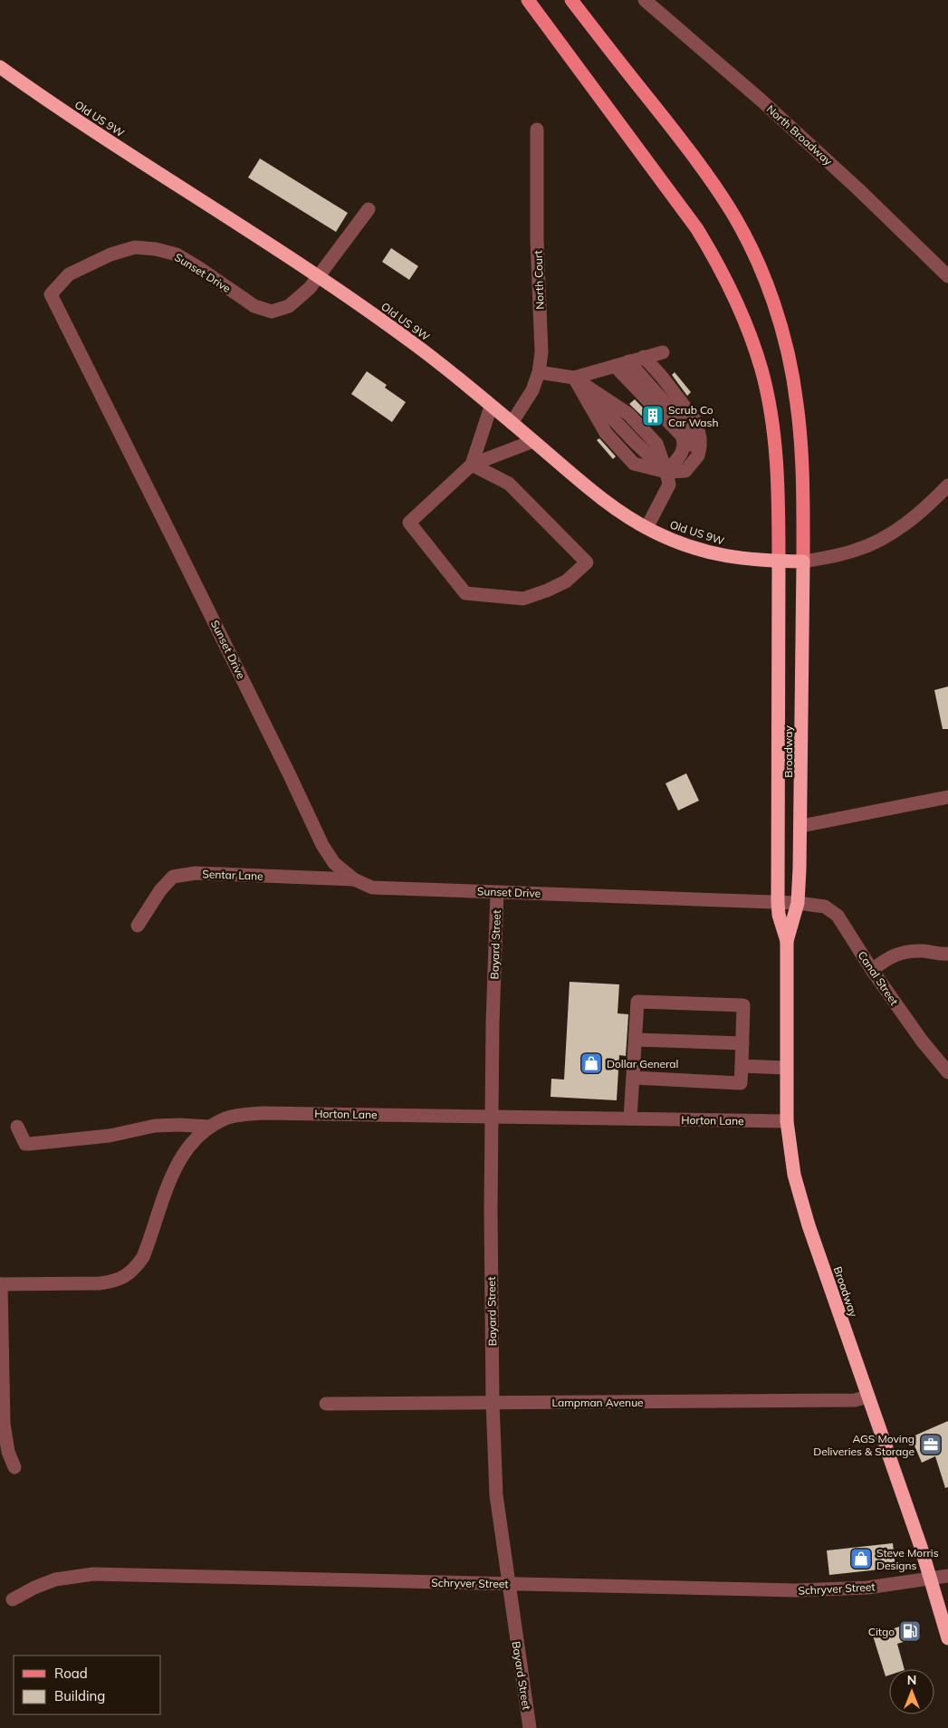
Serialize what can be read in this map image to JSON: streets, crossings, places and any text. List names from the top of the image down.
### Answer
{
  "streets": {
    "highway": ["Old US 9W", "Broadway"],
    "street": [
      "North Broadway",
      "Sunset Drive",
      "North Court",
      "Sentar Lane",
      "Bayard Street",
      "Canal Street",
      "Horton Lane",
      "Lampman Avenue",
      "Schryver Street"
    ]
  },
  "crossings": [
    ["Old US 9W", "Sunset Drive"],
    ["Old US 9W", "North Court"],
    ["Old US 9W", "Broadway"],
    ["Sunset Drive", "Broadway"],
    ["Sunset Drive", "Sentar Lane"],
    ["Sunset Drive", "Bayard Street"],
    ["Sunset Drive", "Canal Street"],
    ["Broadway", "Canal Street"],
    ["Broadway", "Horton Lane"],
    ["Broadway", "Lampman Avenue"],
    ["Broadway", "Schryver Street"],
    ["Bayard Street", "Horton Lane"],
    ["Bayard Street", "Lampman Avenue"],
    ["Bayard Street", "Schryver Street"]
  ],
  "places": {
    "building": ["Scrub Co Car Wash"],
    "shop": ["Dollar General", "Steve Morris Designs"],
    "office": ["AGS Moving Deliveries & Storage"],
    "fuel station": ["Citgo"]
  },
  "legend": ["Road", "Building"],
  "north": "top"
}
